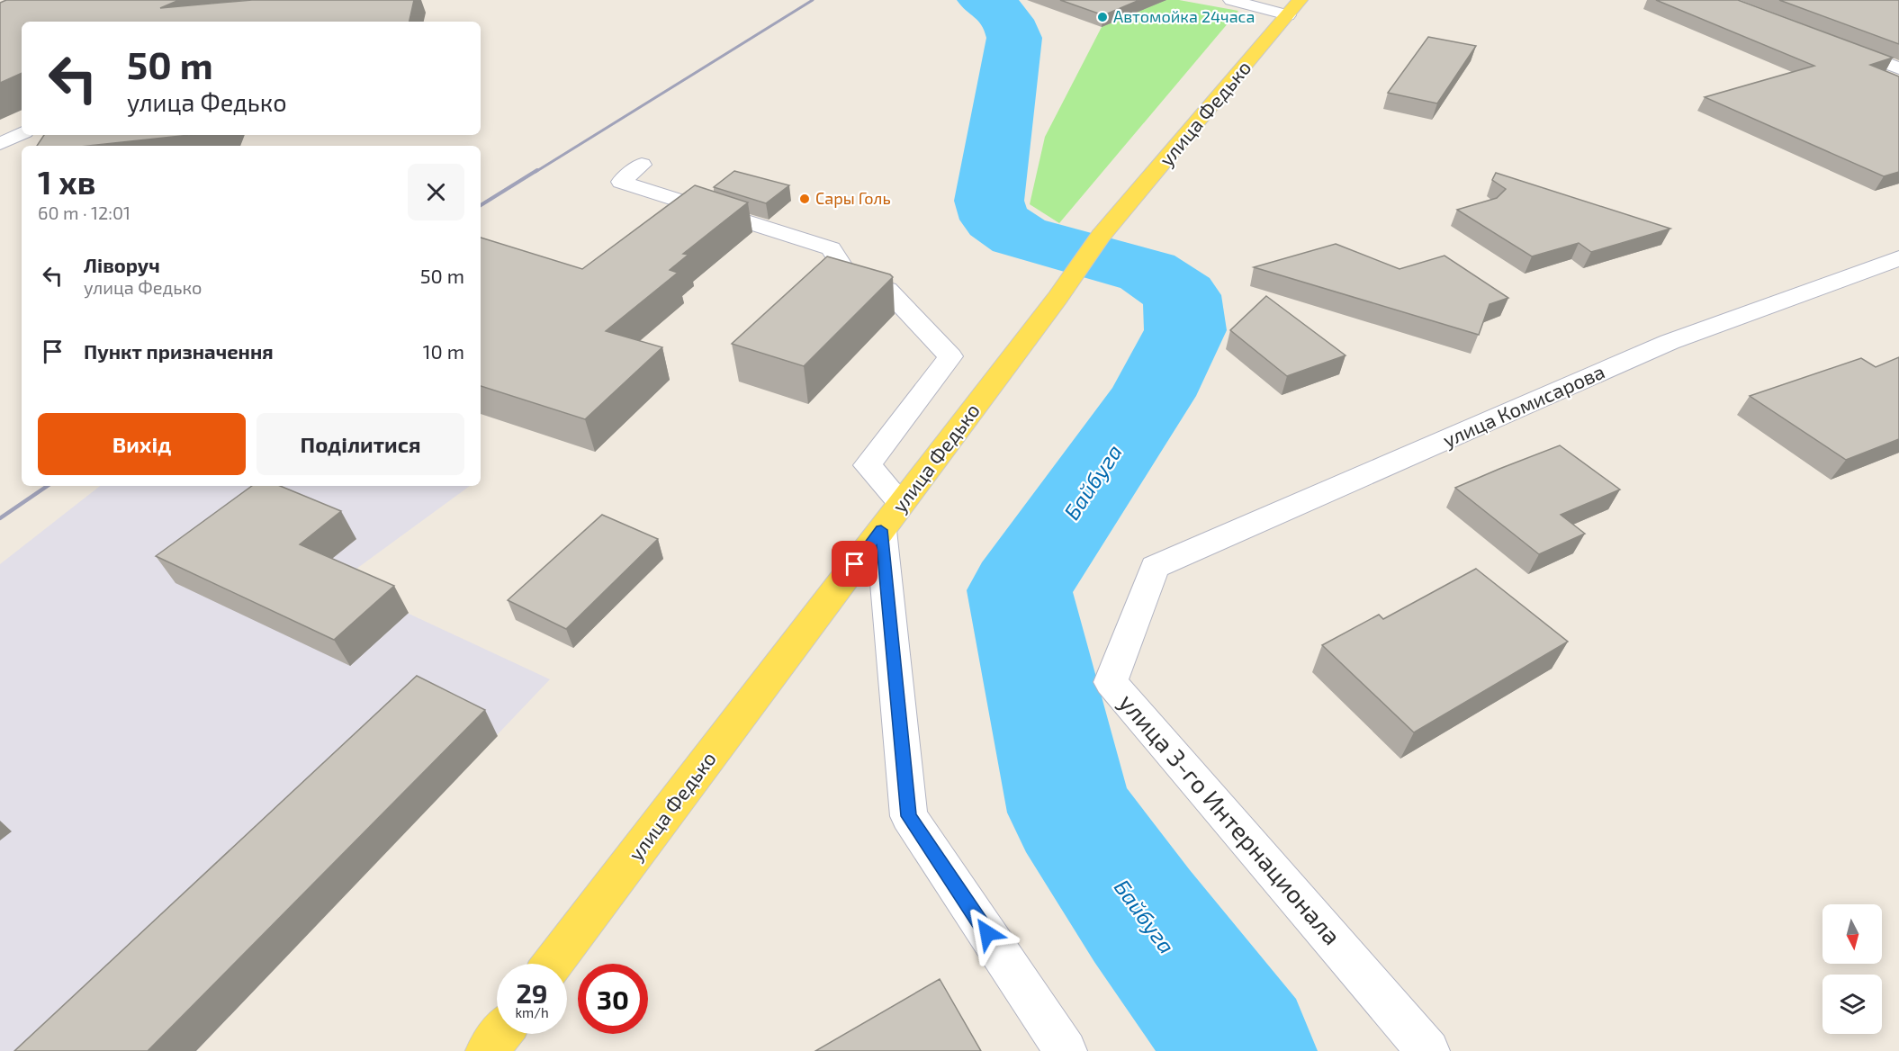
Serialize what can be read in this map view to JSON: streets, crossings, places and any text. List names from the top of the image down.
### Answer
{
  "streets": {
    "main road": ["улица Федько"],
    "street": ["улица Комисарова", "улица 3-го Интернационала"]
  },
  "crossings": [
    ["улица Комисарова", "улица 3-го Интернационала"]
  ],
  "water": ["Байбуга"],
  "places": ["Автомойка 24часа", "Сары Голь"],
  "north": "bottom",
  "page": {
    "turn": ["50 m", "улица Федько"],
    "heading": ["1 хв", "60 m · 12:01"],
    "list": [
      {
        "name": "Ліворуч",
        "note": "улица Федько",
        "value": "50 m"
      },
      {
        "name": "Пункт призначення",
        "value": "10 m"
      }
    ],
    "buttons": ["Вихід", "Поділитися"],
    "speed": "29 km/h",
    "limit": "30"
  }
}
